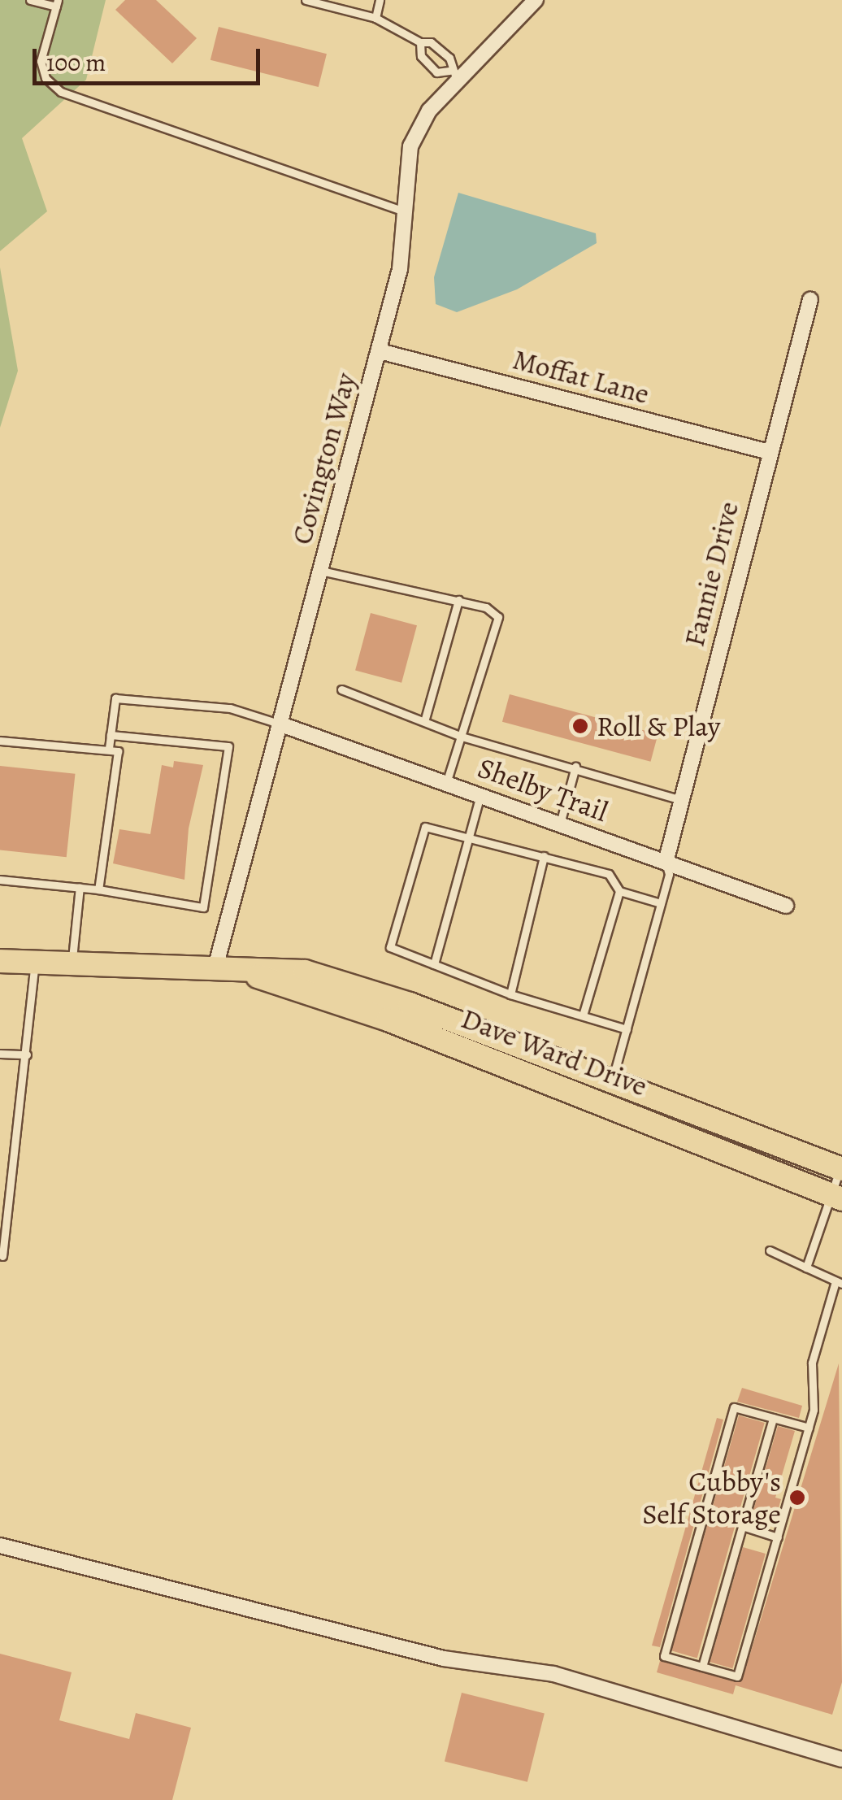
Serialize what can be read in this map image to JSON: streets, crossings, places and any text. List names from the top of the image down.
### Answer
{
  "streets": {
    "main road": ["Dave Ward Drive"],
    "street": [
      "Moffat Lane",
      "Covington Way",
      "Fannie Drive",
      "Shelby Trail"
    ]
  },
  "crossings": [
    ["Moffat Lane", "Covington Way"],
    ["Moffat Lane", "Fannie Drive"],
    ["Covington Way", "Shelby Trail"],
    ["Covington Way", "Dave Ward Drive"],
    ["Fannie Drive", "Shelby Trail"]
  ],
  "places": ["Roll & Play", "Cubby's Self Storage"],
  "scale_bar": "100 m"
}
